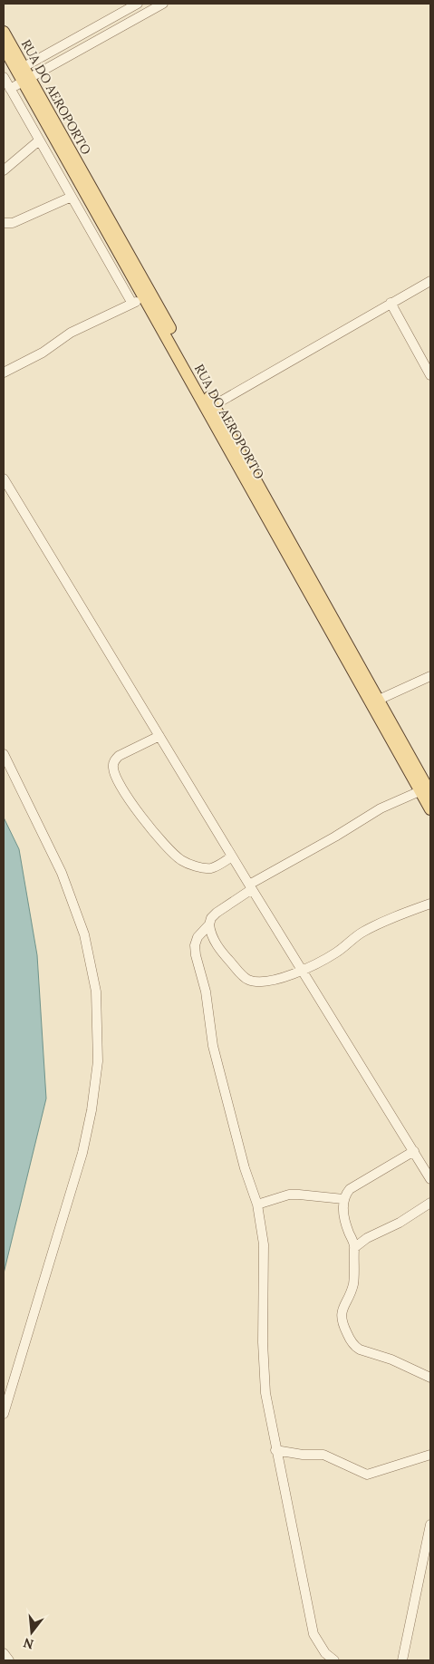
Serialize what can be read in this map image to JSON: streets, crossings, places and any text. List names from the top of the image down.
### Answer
{
  "streets": {
    "main road": ["RUA DO AEROPORTO"]
  },
  "north": "bottom"
}
